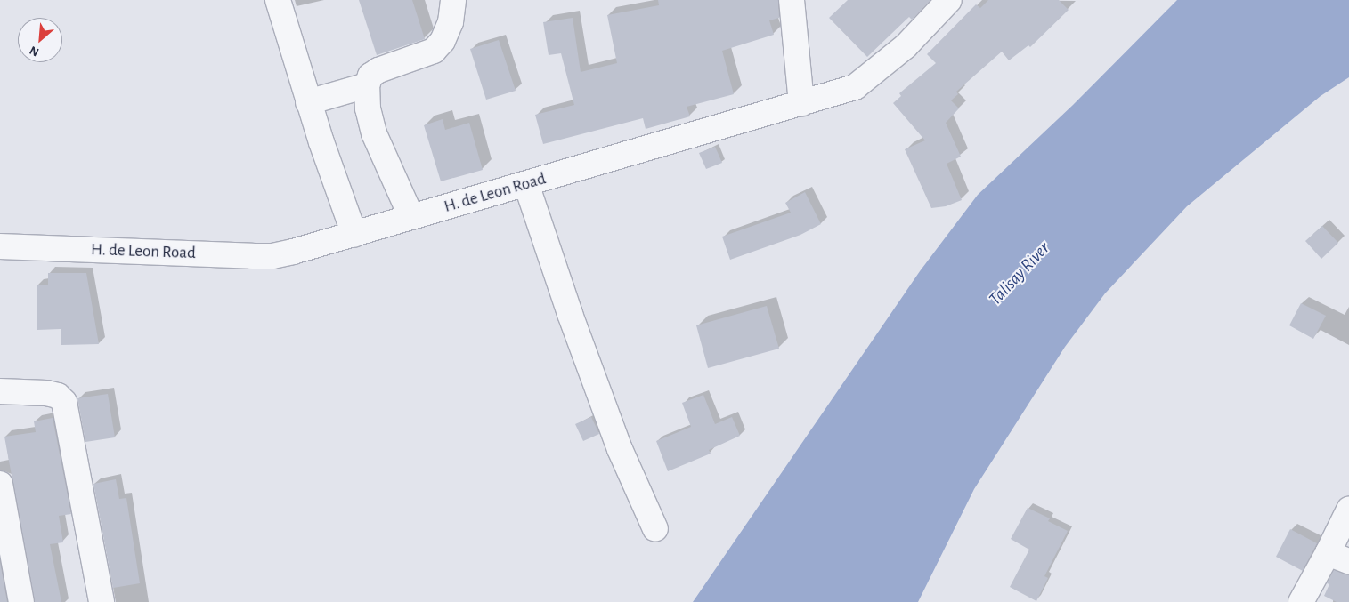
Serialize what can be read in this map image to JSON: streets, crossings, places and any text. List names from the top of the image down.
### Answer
{
  "streets": {
    "street": ["H. de Leon Road"]
  },
  "water": ["Talisay River"],
  "north": "bottom left"
}
